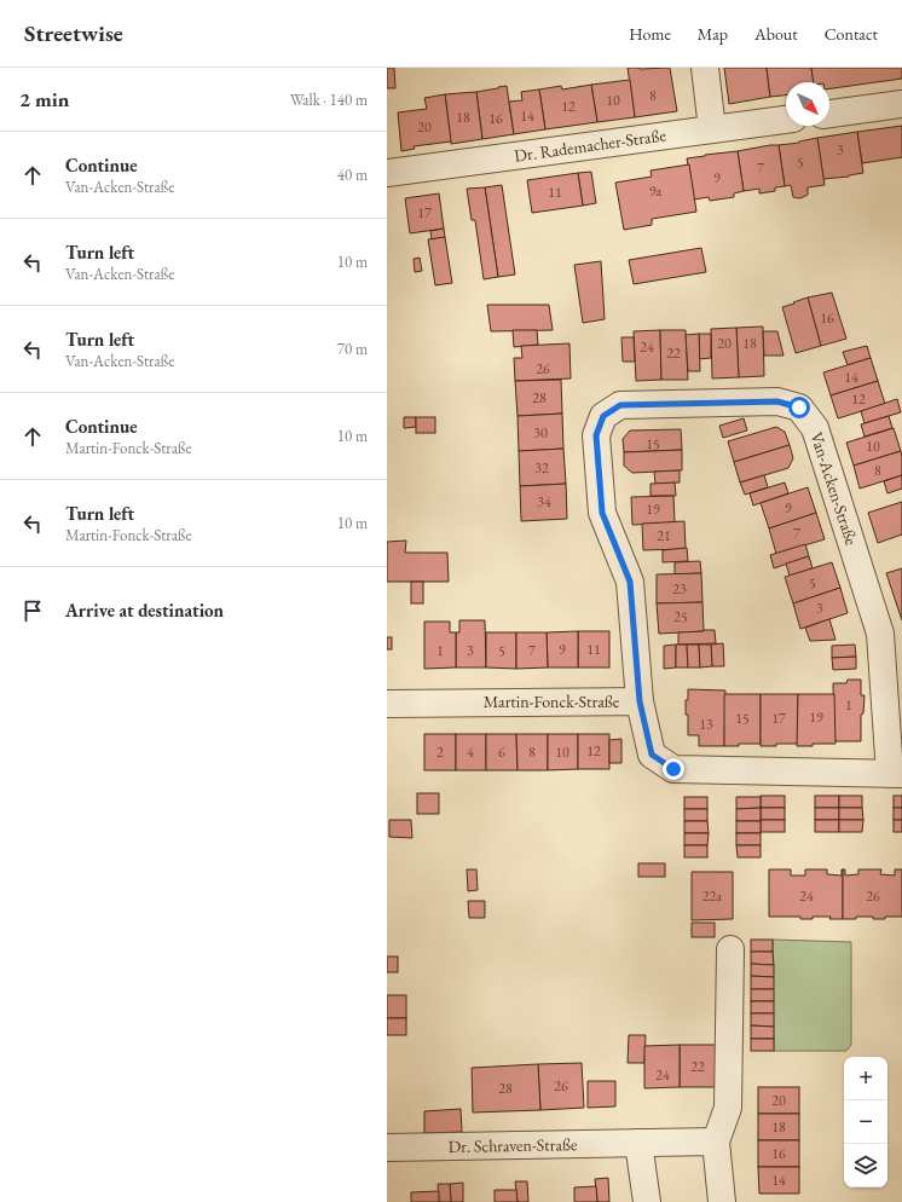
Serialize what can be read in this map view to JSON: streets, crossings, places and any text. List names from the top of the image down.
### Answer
{
  "streets": {
    "street": [
      "Dr. Rademacher-Straße",
      "Van-Acken-Straße",
      "Martin-Fonck-Straße",
      "Dr. Schraven-Straße"
    ]
  },
  "crossings": [
    ["Van-Acken-Straße", "Martin-Fonck-Straße"]
  ],
  "house_numbers": [
    "8",
    "10",
    "12",
    "14",
    "18",
    "16",
    "20",
    "3",
    "5",
    "7",
    "9",
    "9a",
    "11",
    "17",
    "16",
    "20",
    "18",
    "24",
    "22",
    "26",
    "14",
    "28",
    "12",
    "30",
    "15",
    "10",
    "32",
    "8",
    "34",
    "9",
    "19",
    "7",
    "21",
    "5",
    "23",
    "3",
    "25",
    "9",
    "11",
    "1",
    "3",
    "5",
    "7",
    "1",
    "19",
    "15",
    "17",
    "13",
    "12",
    "2",
    "4",
    "6",
    "8",
    "10",
    "22a",
    "24",
    "26",
    "22",
    "24",
    "26",
    "28",
    "20",
    "18",
    "16",
    "14"
  ],
  "north": "bottom right",
  "page": {
    "header": "Streetwise",
    "nav": [
      "Home",
      "Map",
      "About",
      "Contact"
    ],
    "heading": ["2 min", "Walk · 140 m"],
    "list": [
      ["Continue", "Van-Acken-Straße", "40 m"],
      ["Turn left", "Van-Acken-Straße", "10 m"],
      ["Turn left", "Van-Acken-Straße", "70 m"],
      ["Continue", "Martin-Fonck-Straße", "10 m"],
      ["Turn left", "Martin-Fonck-Straße", "10 m"],
      "Arrive at destination"
    ],
    "map_buttons": ["+", "−"]
  }
}
